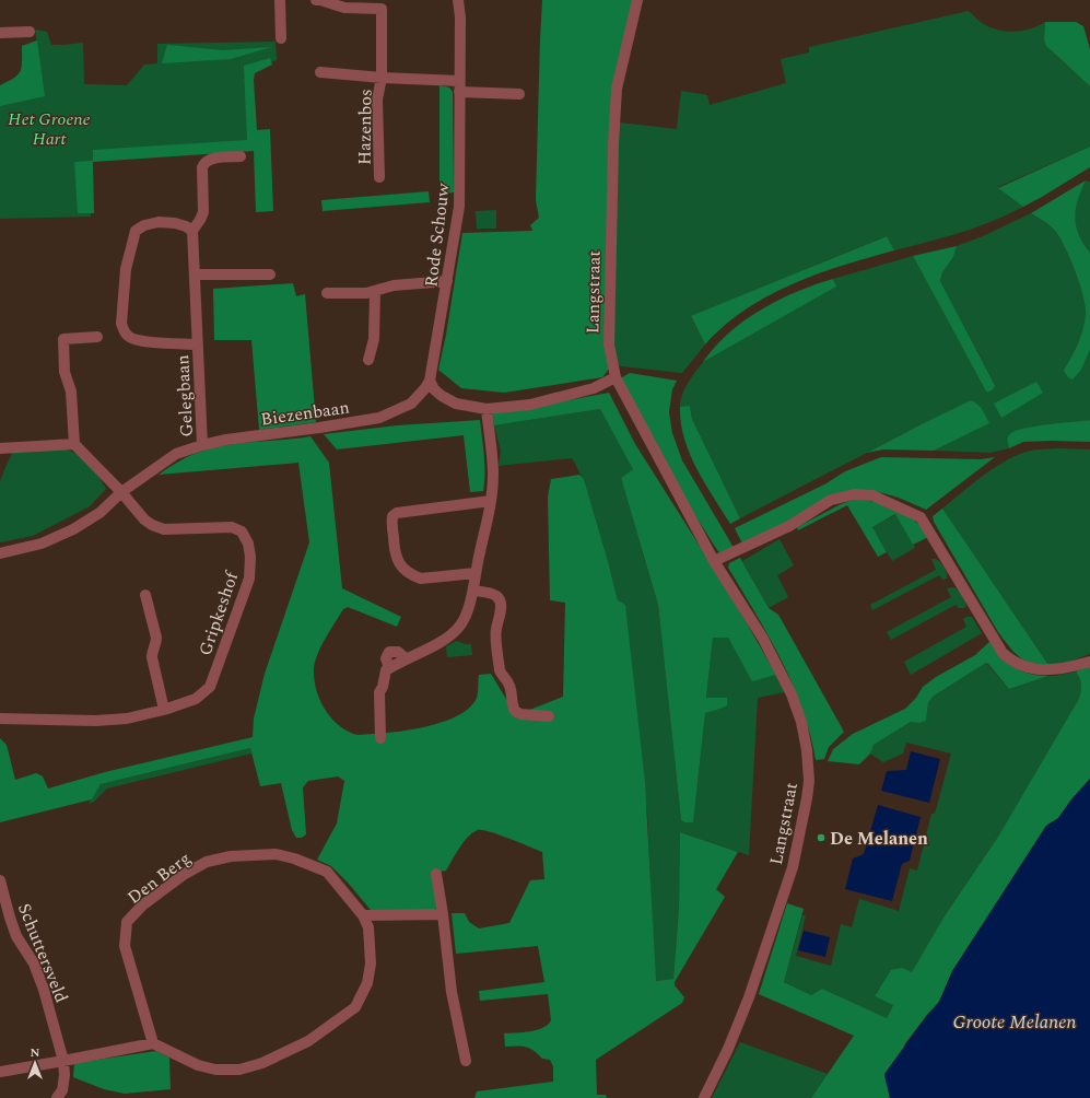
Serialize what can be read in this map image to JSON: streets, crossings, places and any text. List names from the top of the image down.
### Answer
{
  "streets": {
    "street": [
      "Hazenbos",
      "Rode Schouw",
      "Langstraat",
      "Gelegbaan",
      "Biezenbaan",
      "Gripkeshof",
      "Den Berg",
      "Schuttersveld"
    ]
  },
  "crossings": [
    ["Hazenbos", "Rode Schouw"],
    ["Rode Schouw", "Biezenbaan"],
    ["Gelegbaan", "Biezenbaan"],
    ["Biezenbaan", "Gripkeshof"]
  ],
  "water": ["Groote Melanen"],
  "parks": ["Het Groene Hart"],
  "places": ["De Melanen"],
  "north": "top"
}
